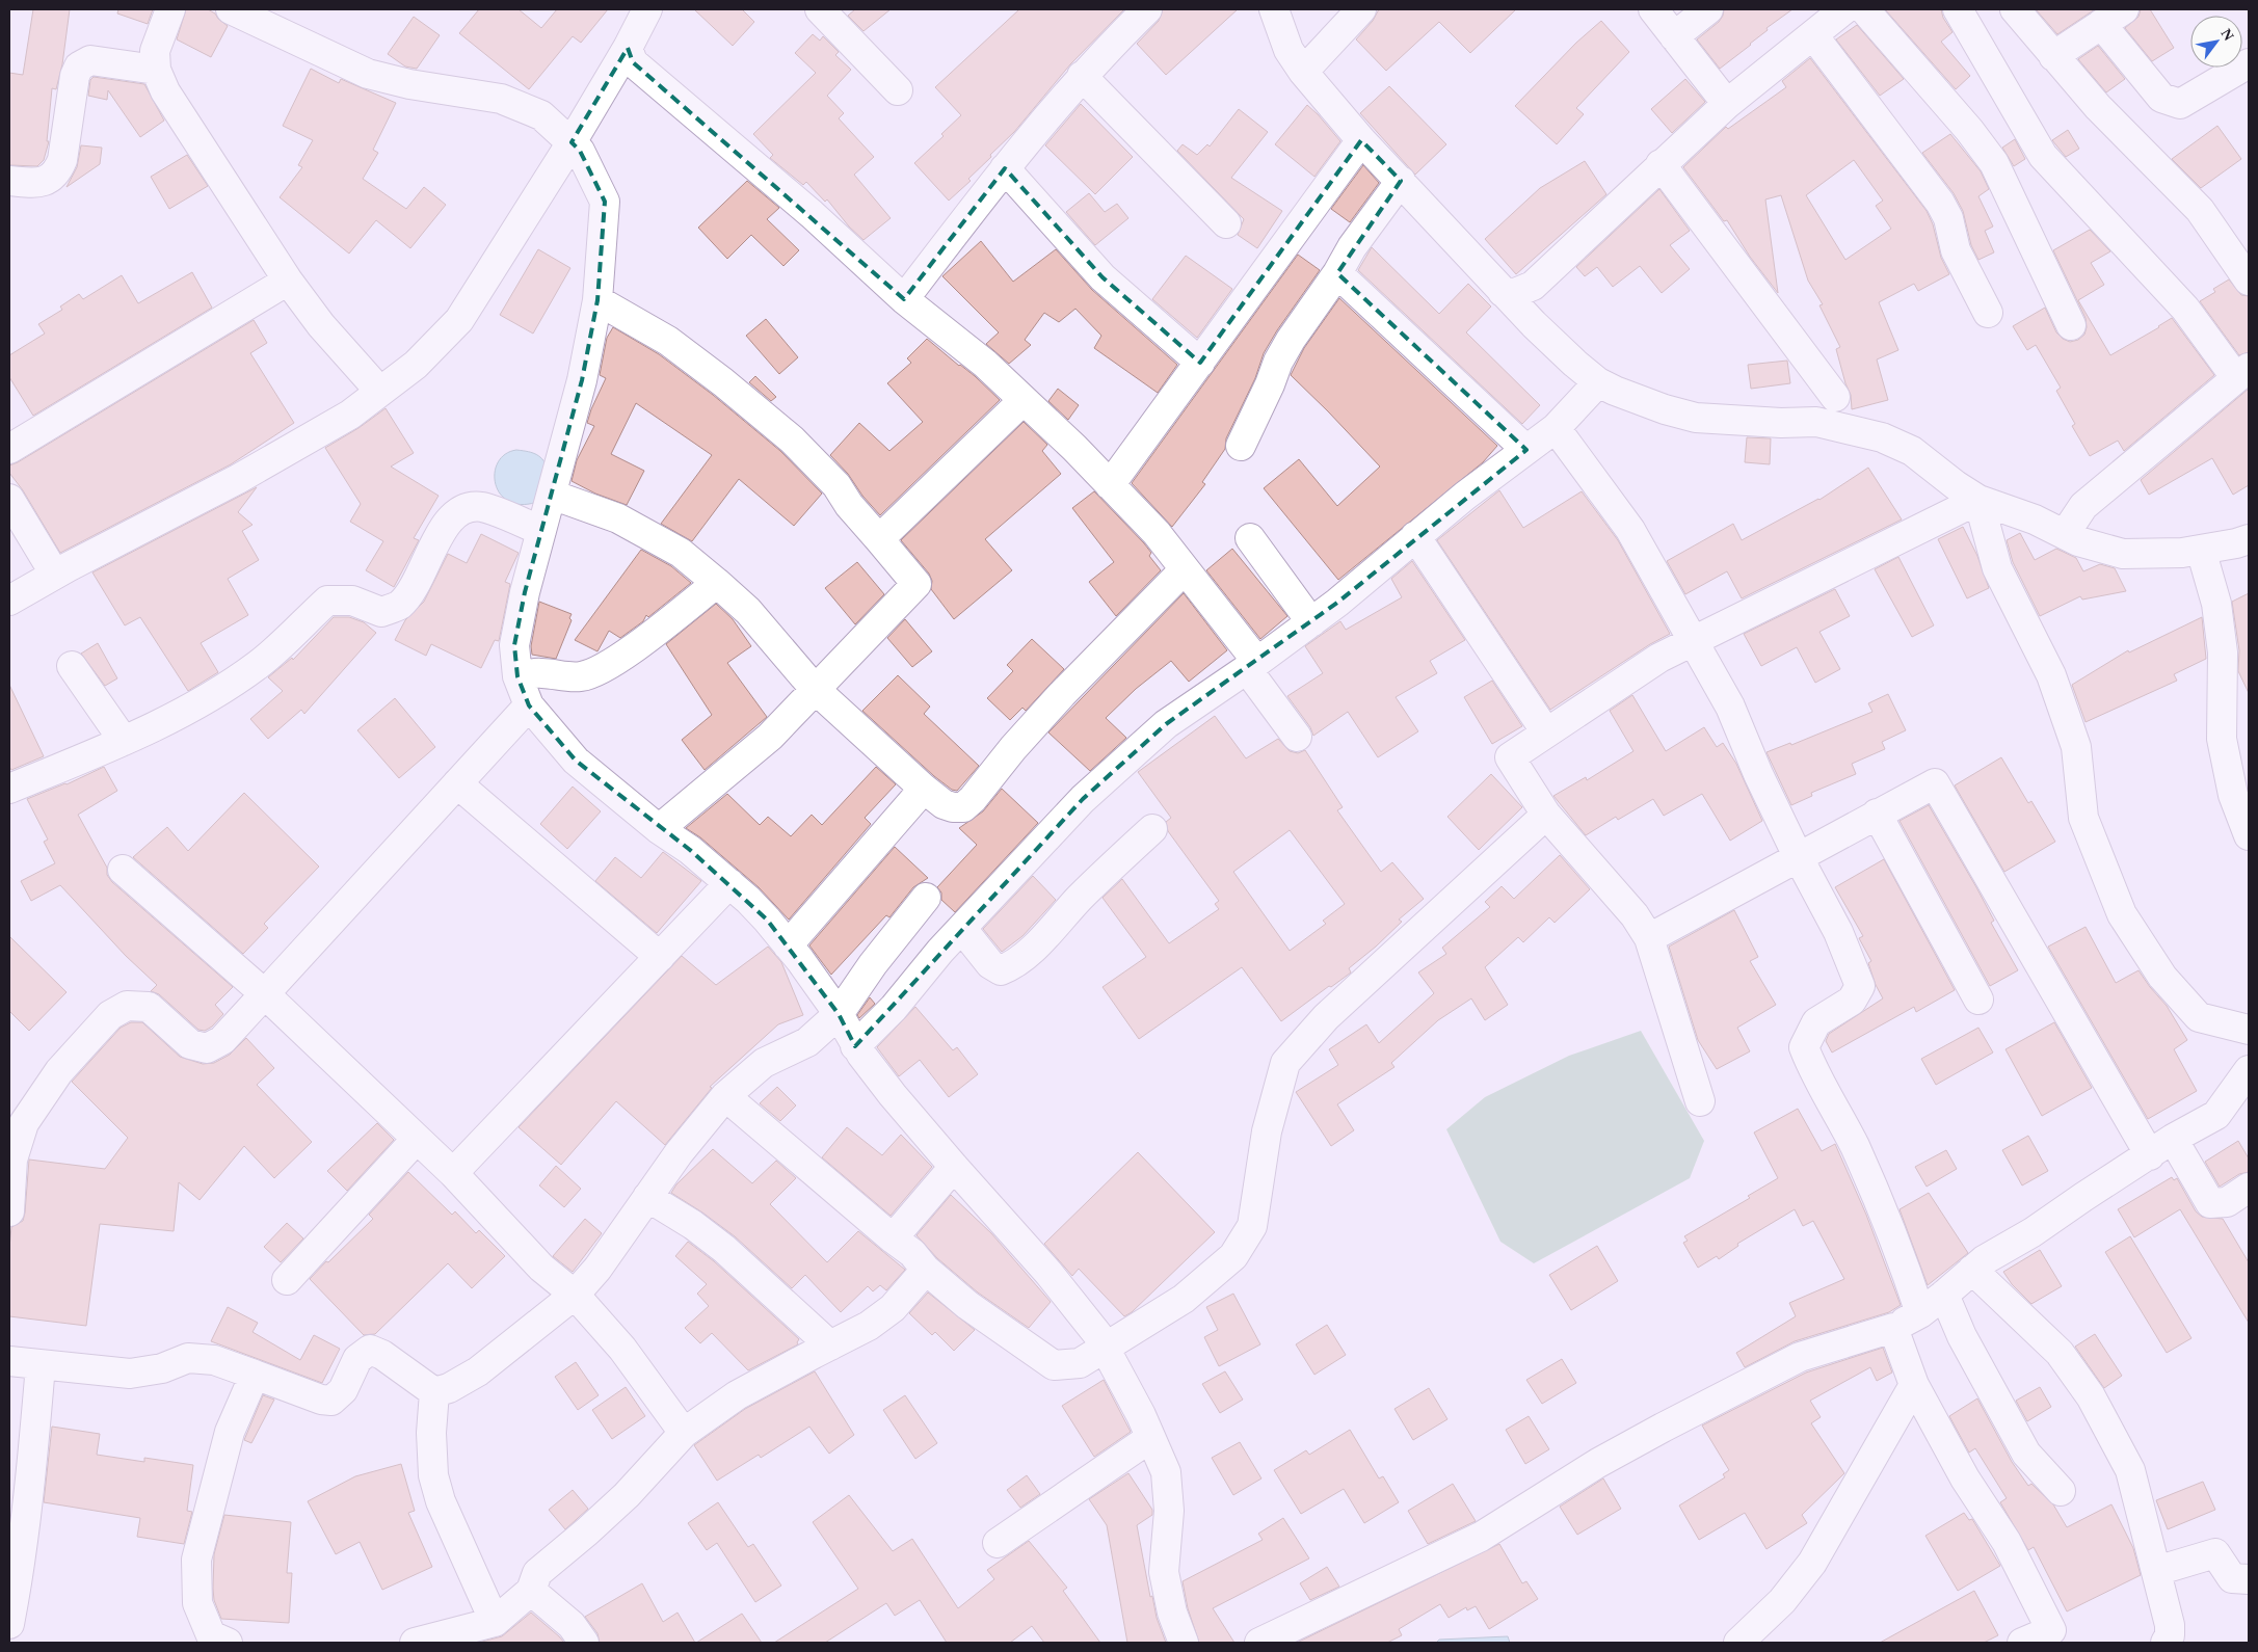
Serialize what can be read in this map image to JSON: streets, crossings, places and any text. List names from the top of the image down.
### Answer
{
  "north": "top right"
}
